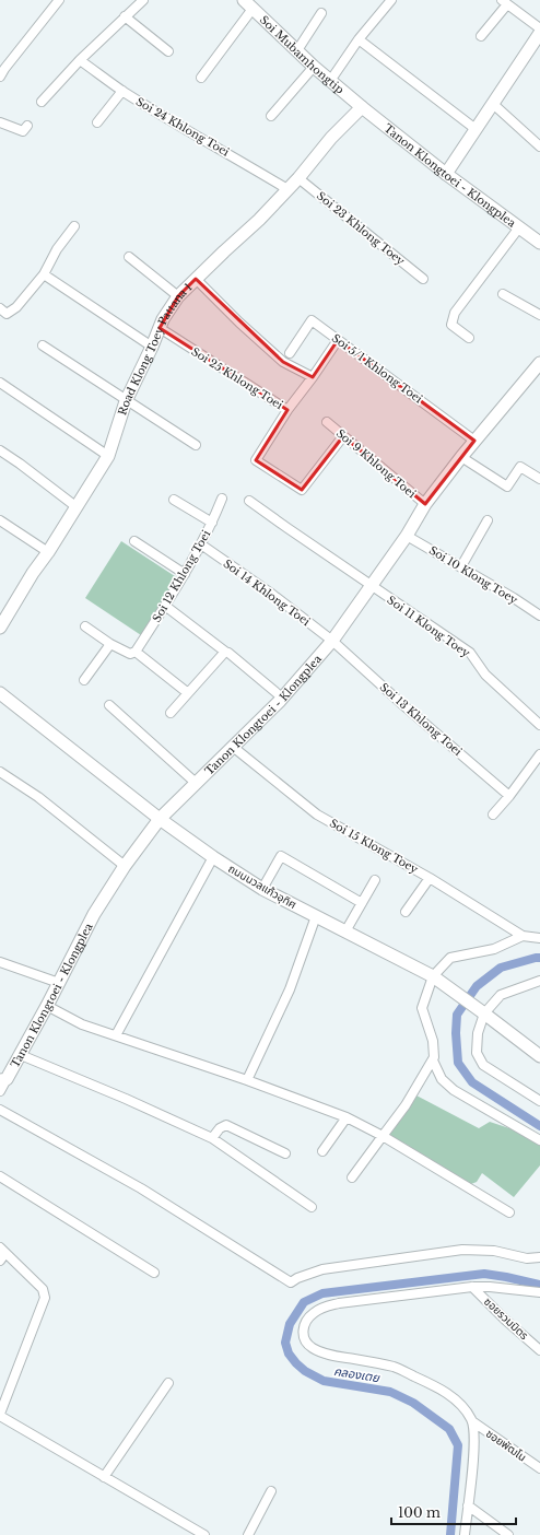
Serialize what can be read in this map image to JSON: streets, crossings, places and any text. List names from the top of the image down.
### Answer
{
  "streets": {
    "street": [
      "Soi Mubamhongtip",
      "Soi 24 Khlong Toei",
      "Tanon Klongtoei - Klongplea",
      "Soi 23 Khlong Toey",
      "Road Klong Toey Pattana 1",
      "Soi 5/1 Khlong Toei",
      "Soi 25 Khlong Toei",
      "Soi 9 Khlong Toei",
      "Soi 10 Klong Toey",
      "Soi 12 Khlong Toei",
      "Soi 14 Khlong Toei",
      "Soi 11 Klong Toey",
      "Soi 13 Khlong Toei",
      "Soi 15 Klong Toey",
      "ถนนนวลแก้วอุทิศ",
      "ซอยรวมมิตร",
      "ซอยพัฒโน"
    ]
  },
  "crossings": [
    ["Soi Mubamhongtip", "Tanon Klongtoei - Klongplea"],
    ["Soi Mubamhongtip", "Road Klong Toey Pattana 1"],
    ["Soi 24 Khlong Toei", "Road Klong Toey Pattana 1"],
    ["Tanon Klongtoei - Klongplea", "Road Klong Toey Pattana 1"],
    ["Tanon Klongtoei - Klongplea", "Soi 5/1 Khlong Toei"],
    ["Tanon Klongtoei - Klongplea", "Soi 9 Khlong Toei"],
    ["Tanon Klongtoei - Klongplea", "Soi 10 Klong Toey"],
    ["Tanon Klongtoei - Klongplea", "Soi 14 Khlong Toei"],
    ["Tanon Klongtoei - Klongplea", "Soi 11 Klong Toey"],
    ["Tanon Klongtoei - Klongplea", "Soi 13 Khlong Toei"],
    ["Tanon Klongtoei - Klongplea", "Soi 15 Klong Toey"],
    ["Tanon Klongtoei - Klongplea", "ถนนนวลแก้วอุทิศ"],
    ["Soi 23 Khlong Toey", "Road Klong Toey Pattana 1"],
    ["Road Klong Toey Pattana 1", "Soi 25 Khlong Toei"],
    ["Soi 25 Khlong Toei", "Soi 9 Khlong Toei"],
    ["Soi 12 Khlong Toei", "Soi 14 Khlong Toei"],
    ["Soi 14 Khlong Toei", "Soi 13 Khlong Toei"]
  ],
  "water": ["คลองเตย"],
  "scale_bar": "100 m"
}
